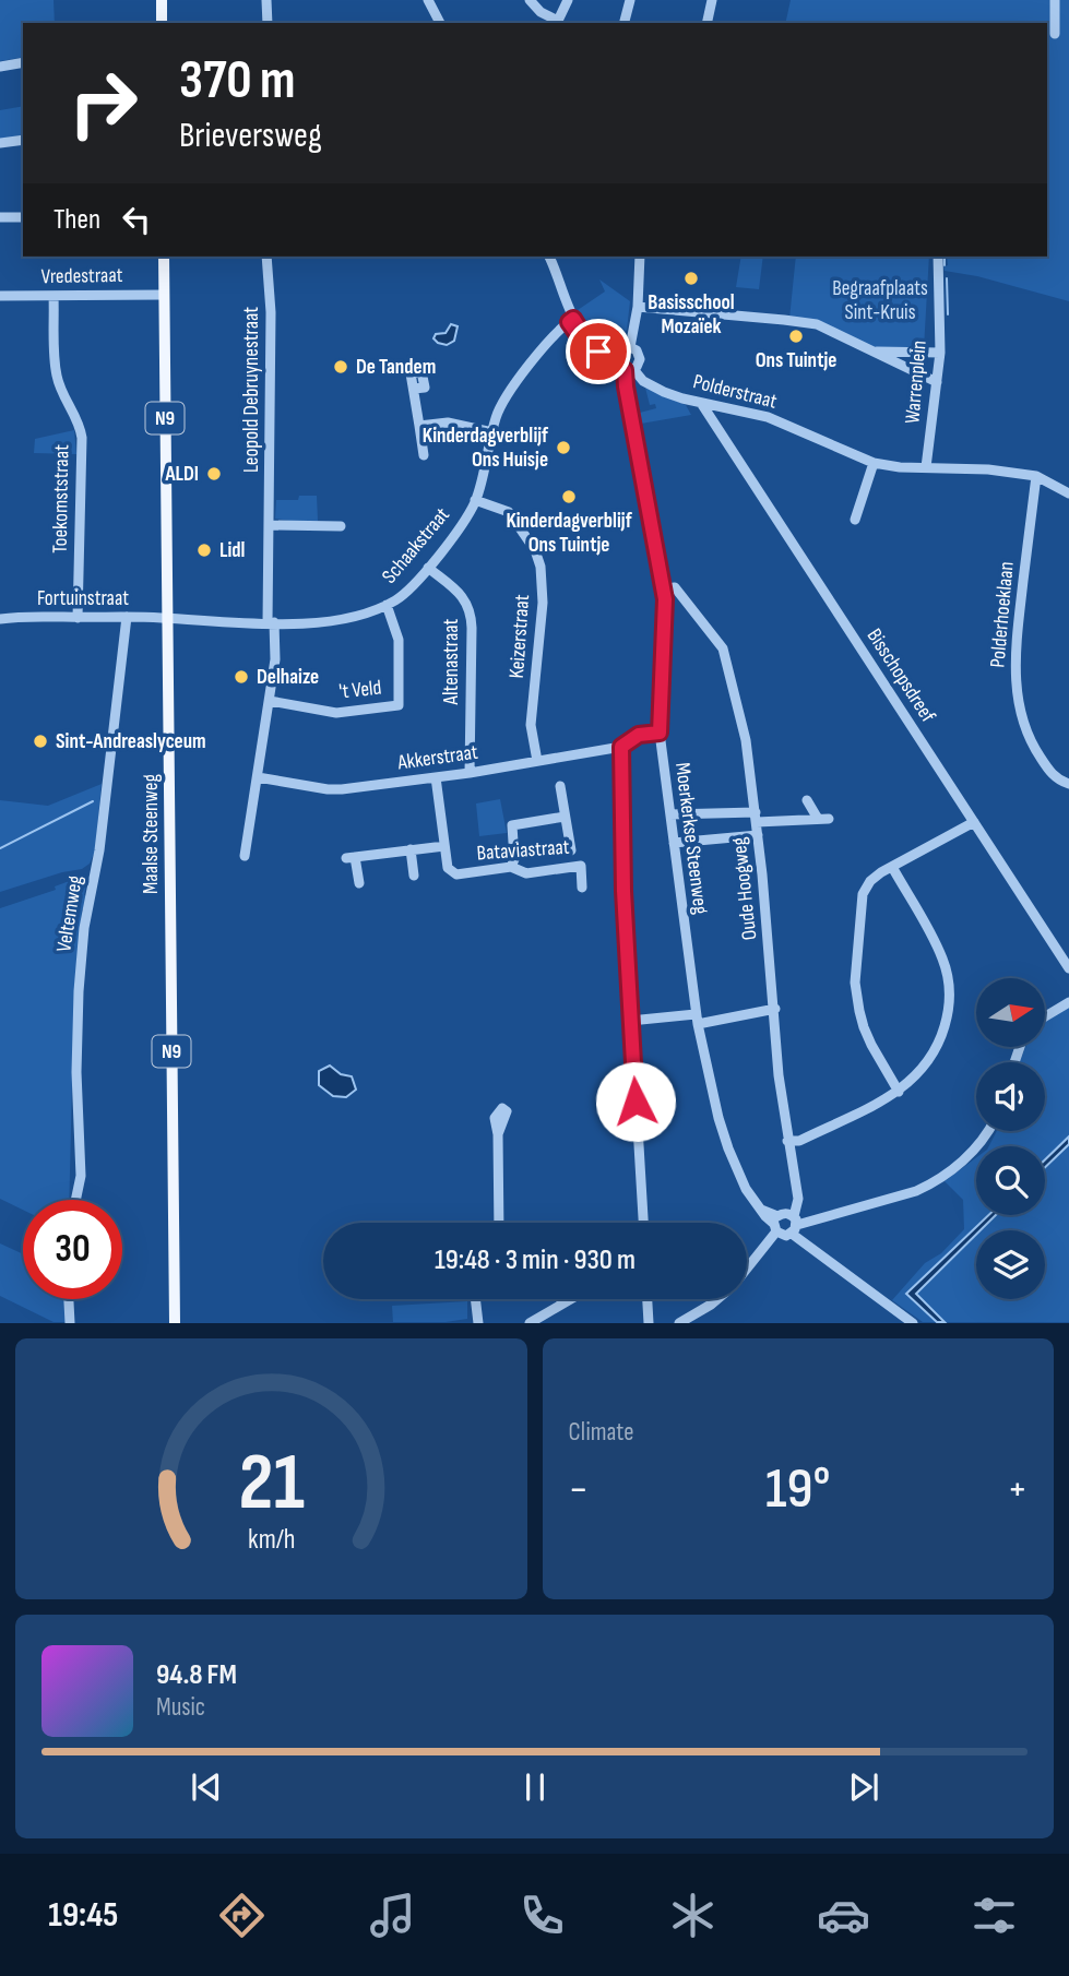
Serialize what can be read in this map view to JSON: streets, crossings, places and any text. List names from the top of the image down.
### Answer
{
  "streets": {
    "main road": ["N9", "Maalse Steenweg"],
    "street": [
      "Vredestraat",
      "Warrenplein",
      "Leopold Debruynestraat",
      "Polderstraat",
      "Toekomststraat",
      "Schaakstraat",
      "Fortuinstraat",
      "Polderhoeklaan",
      "Keizerstraat",
      "Altenastraat",
      "Bisschopsdreef",
      "'t Veld",
      "Akkerstraat",
      "Moerkerkse Steenweg",
      "Bataviastraat",
      "Oude Hoogweg",
      "Veltemweg"
    ]
  },
  "crossings": [
    ["Vredestraat", "Toekomststraat"],
    ["Vredestraat", "Maalse Steenweg"],
    ["Warrenplein", "Polderstraat"],
    ["Leopold Debruynestraat", "Schaakstraat"],
    ["Leopold Debruynestraat", "'t Veld"],
    ["Leopold Debruynestraat", "Akkerstraat"],
    ["Polderstraat", "Polderhoeklaan"],
    ["Polderstraat", "Bisschopsdreef"],
    ["Polderstraat", "Moerkerkse Steenweg"],
    ["Toekomststraat", "Fortuinstraat"],
    ["Schaakstraat", "Fortuinstraat"],
    ["Schaakstraat", "Keizerstraat"],
    ["Schaakstraat", "Altenastraat"],
    ["Schaakstraat", "'t Veld"],
    ["Schaakstraat", "Maalse Steenweg"],
    ["Fortuinstraat", "Maalse Steenweg"],
    ["Fortuinstraat", "Veltemweg"],
    ["Keizerstraat", "Akkerstraat"],
    ["Altenastraat", "Akkerstraat"],
    ["Akkerstraat", "Moerkerkse Steenweg"],
    ["Akkerstraat", "Bataviastraat"],
    ["Moerkerkse Steenweg", "Oude Hoogweg"]
  ],
  "parks": ["Begraafplaats Sint-Kruis"],
  "places": [
    "Basisschool Mozaïek",
    "Ons Tuintje",
    "De Tandem",
    "Kinderdagverblijf Ons Huisje",
    "ALDI",
    "Kinderdagverblijf Ons Tuintje",
    "Lidl",
    "Delhaize",
    "Sint-Andreaslyceum"
  ],
  "north": "right",
  "page": {
    "turn": ["370 m", "Brieversweg"],
    "then": "Then",
    "limit": "30",
    "trip": "19:48 · 3 min · 930 m",
    "tile": "Climate",
    "heat": ["−", "19°", "+"],
    "song": ["94.8 FM", "Music"],
    "tabs": "19:45",
    "gauge": ["21", "km/h"]
  }
}
